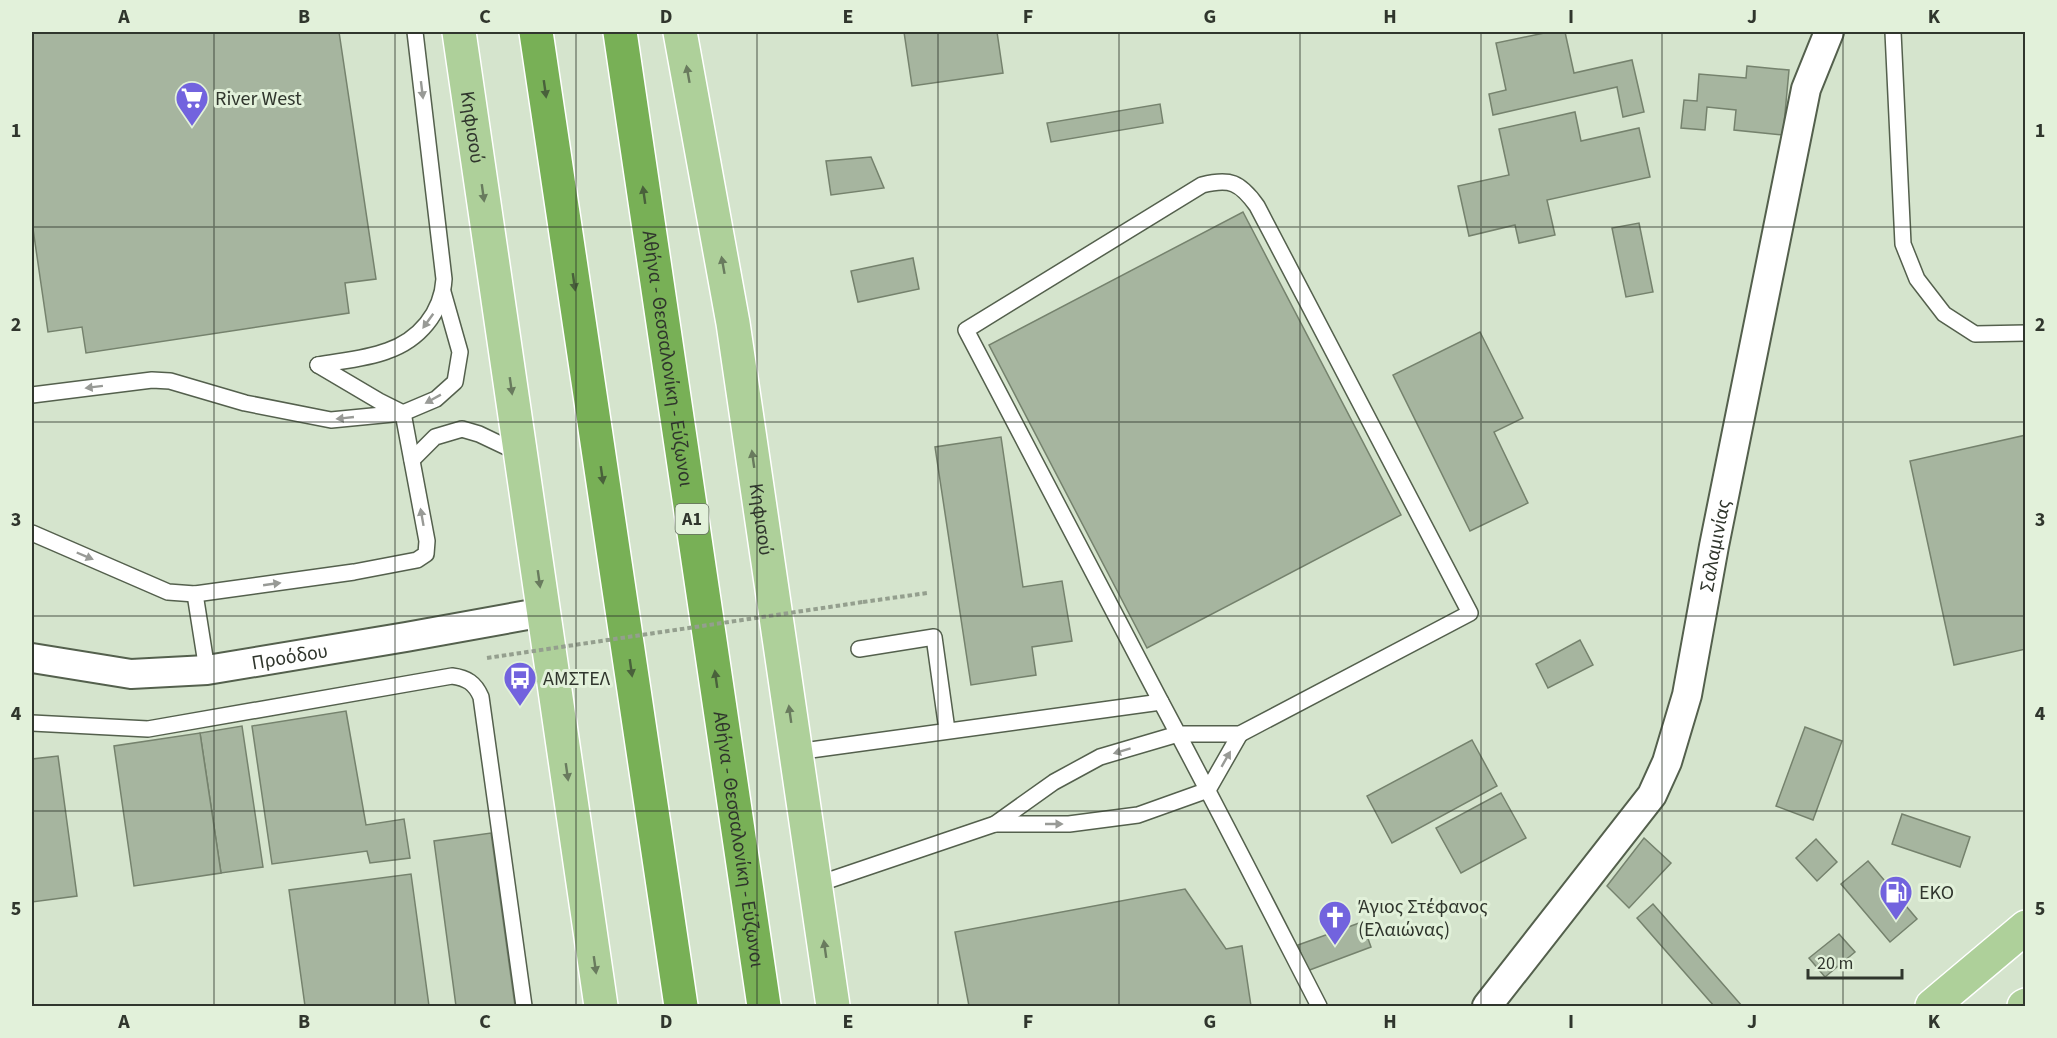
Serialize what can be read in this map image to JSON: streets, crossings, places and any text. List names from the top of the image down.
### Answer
{
  "streets": {
    "highway": ["Αθήνα - Θεσσαλονίκη - Εύζωνοι", "Α1"],
    "main road": ["Κηφισού"],
    "street": ["Σαλαμινίας", "Προόδου"]
  },
  "crossings": [
    ["Κηφισού", "Προόδου"]
  ],
  "places": {
    "supermarket": ["River West"],
    "bus stop": ["ΑΜΣΤΕΛ"],
    "fuel station": ["EKO"],
    "church": ["Άγιος Στέφανος (Ελαιώνας)"]
  },
  "scale_bar": "20 m",
  "grid": {
    "columns": [
      "A",
      "B",
      "C",
      "D",
      "E",
      "F",
      "G",
      "H",
      "I",
      "J",
      "K"
    ],
    "rows": [
      "1",
      "2",
      "3",
      "4",
      "5"
    ]
  }
}
